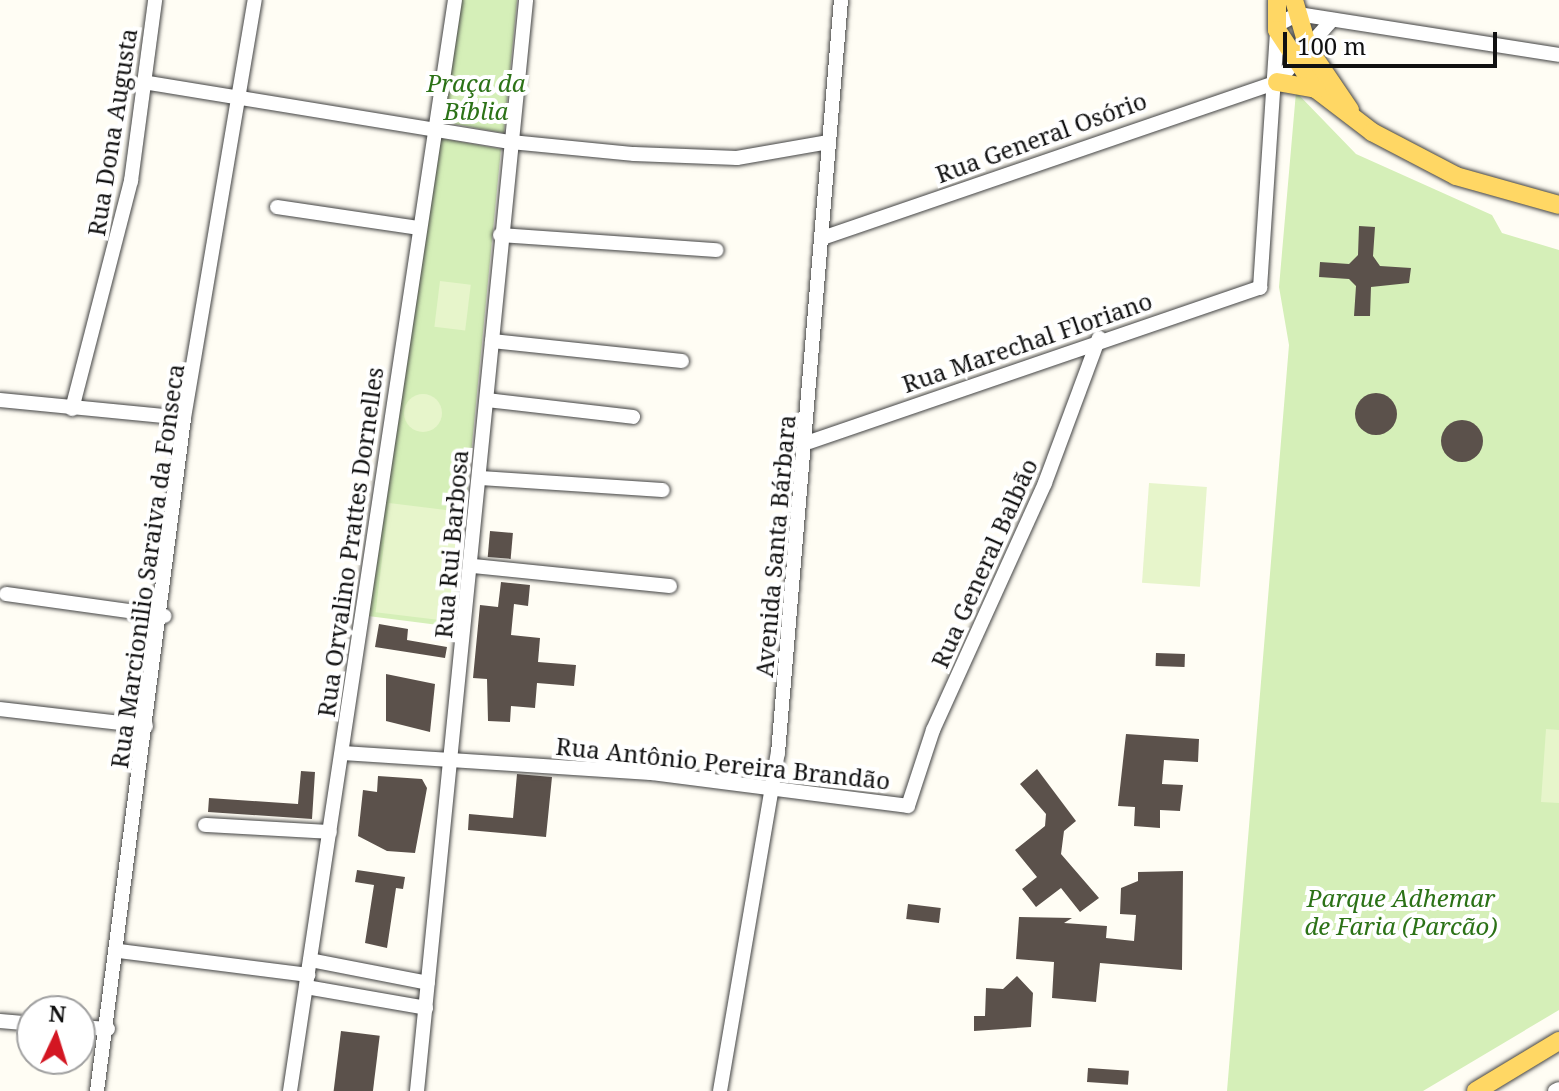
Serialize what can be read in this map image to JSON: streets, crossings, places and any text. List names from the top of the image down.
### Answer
{
  "streets": {
    "street": [
      "Rua Dona Augusta",
      "Rua General Osório",
      "Rua Marechal Floriano",
      "Rua Orvalino Prattes Dornelles",
      "Rua Rui Barbosa",
      "Avenida Santa Bárbara",
      "Rua General Balbão",
      "Rua Marcionilio Saraiva da Fonseca",
      "Rua Antônio Pereira Brandão"
    ]
  },
  "crossings": [
    ["Rua General Osório", "Rua Marechal Floriano"],
    ["Rua General Osório", "Avenida Santa Bárbara"],
    ["Rua Marechal Floriano", "Avenida Santa Bárbara"],
    ["Rua Marechal Floriano", "Rua General Balbão"],
    ["Rua Orvalino Prattes Dornelles", "Rua Antônio Pereira Brandão"],
    ["Rua Rui Barbosa", "Rua Antônio Pereira Brandão"],
    ["Avenida Santa Bárbara", "Rua Antônio Pereira Brandão"],
    ["Rua General Balbão", "Rua Antônio Pereira Brandão"]
  ],
  "parks": ["Praça da Bíblia", "Parque Adhemar de Faria (Parcão)"],
  "scale_bar": "100 m",
  "north": "top"
}
